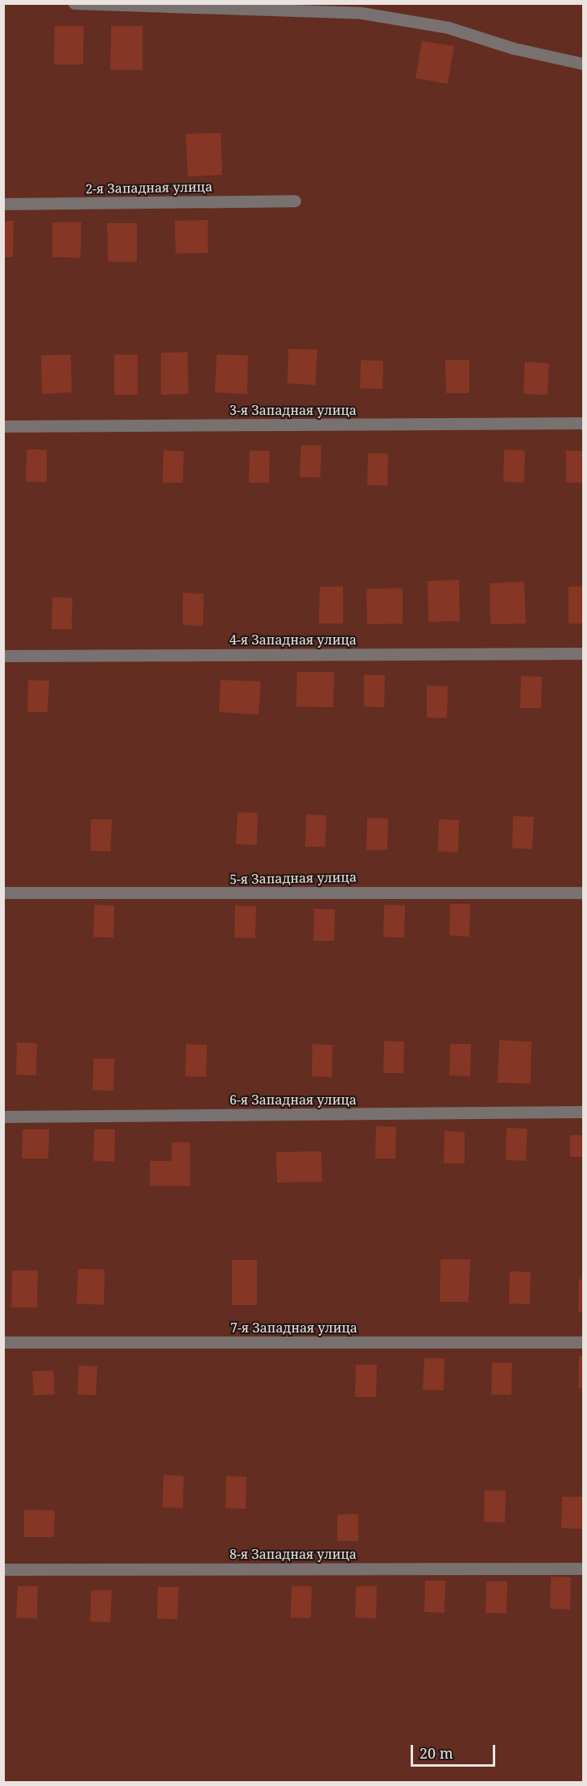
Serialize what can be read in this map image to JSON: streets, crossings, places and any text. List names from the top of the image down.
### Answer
{
  "streets": {
    "street": [
      "2-я Западная улица",
      "3-я Западная улица",
      "4-я Западная улица",
      "5-я Западная улица",
      "6-я Западная улица",
      "7-я Западная улица",
      "8-я Западная улица"
    ]
  },
  "scale_bar": "20 m"
}
